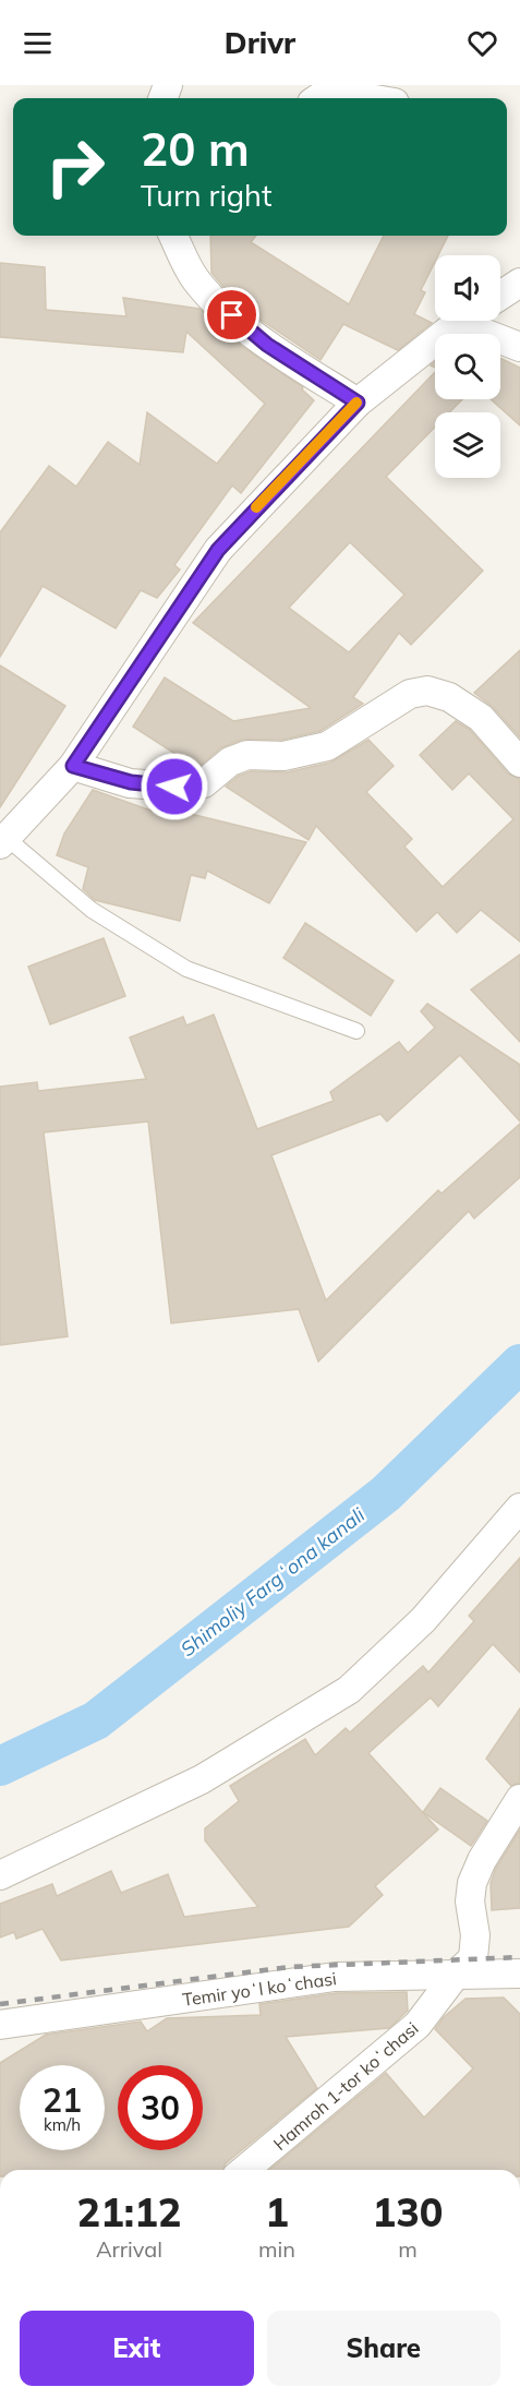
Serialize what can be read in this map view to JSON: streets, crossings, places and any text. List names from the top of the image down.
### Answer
{
  "streets": {
    "street": ["Temir yoʻl koʻchasi", "Hamroh 1-tor koʻchasi"]
  },
  "crossings": [
    ["Temir yoʻl koʻchasi", "Hamroh 1-tor koʻchasi"]
  ],
  "water": ["Shimoliy Fargʻona kanali"],
  "page": {
    "header": "Drivr",
    "turn": ["20 m", "Turn right"],
    "speed": "21 km/h",
    "limit": "30",
    "eta": [
      "21:12",
      "Arrival",
      "1",
      "min",
      "130",
      "m"
    ],
    "buttons": ["Exit", "Share"]
  }
}
